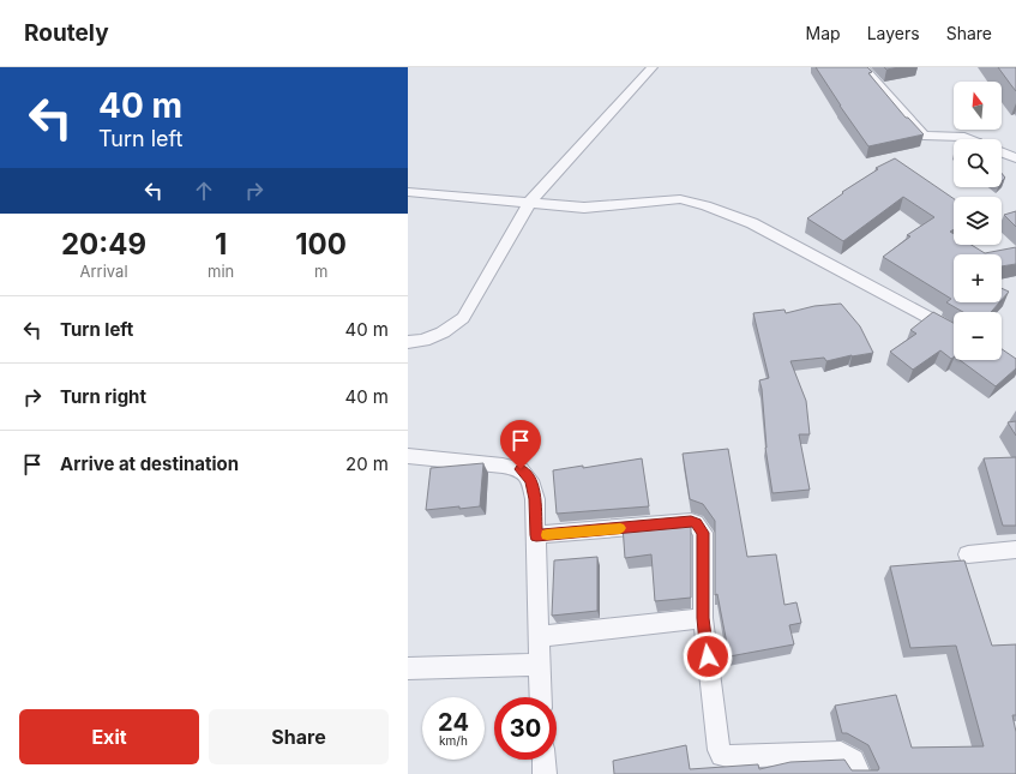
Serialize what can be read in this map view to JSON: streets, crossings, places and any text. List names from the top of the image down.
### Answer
{
  "north": "top",
  "page": {
    "header": "Routely",
    "nav": ["Map", "Layers", "Share"],
    "turn": ["40 m", "Turn left"],
    "map_buttons": ["+", "−"],
    "eta": [
      "20:49",
      "Arrival",
      "1",
      "min",
      "100",
      "m"
    ],
    "list": [
      {
        "name": "Turn left",
        "value": "40 m"
      },
      {
        "name": "Turn right",
        "value": "40 m"
      },
      {
        "name": "Arrive at destination",
        "value": "20 m"
      }
    ],
    "speed": "24 km/h",
    "limit": "30",
    "buttons": ["Exit", "Share"]
  }
}
